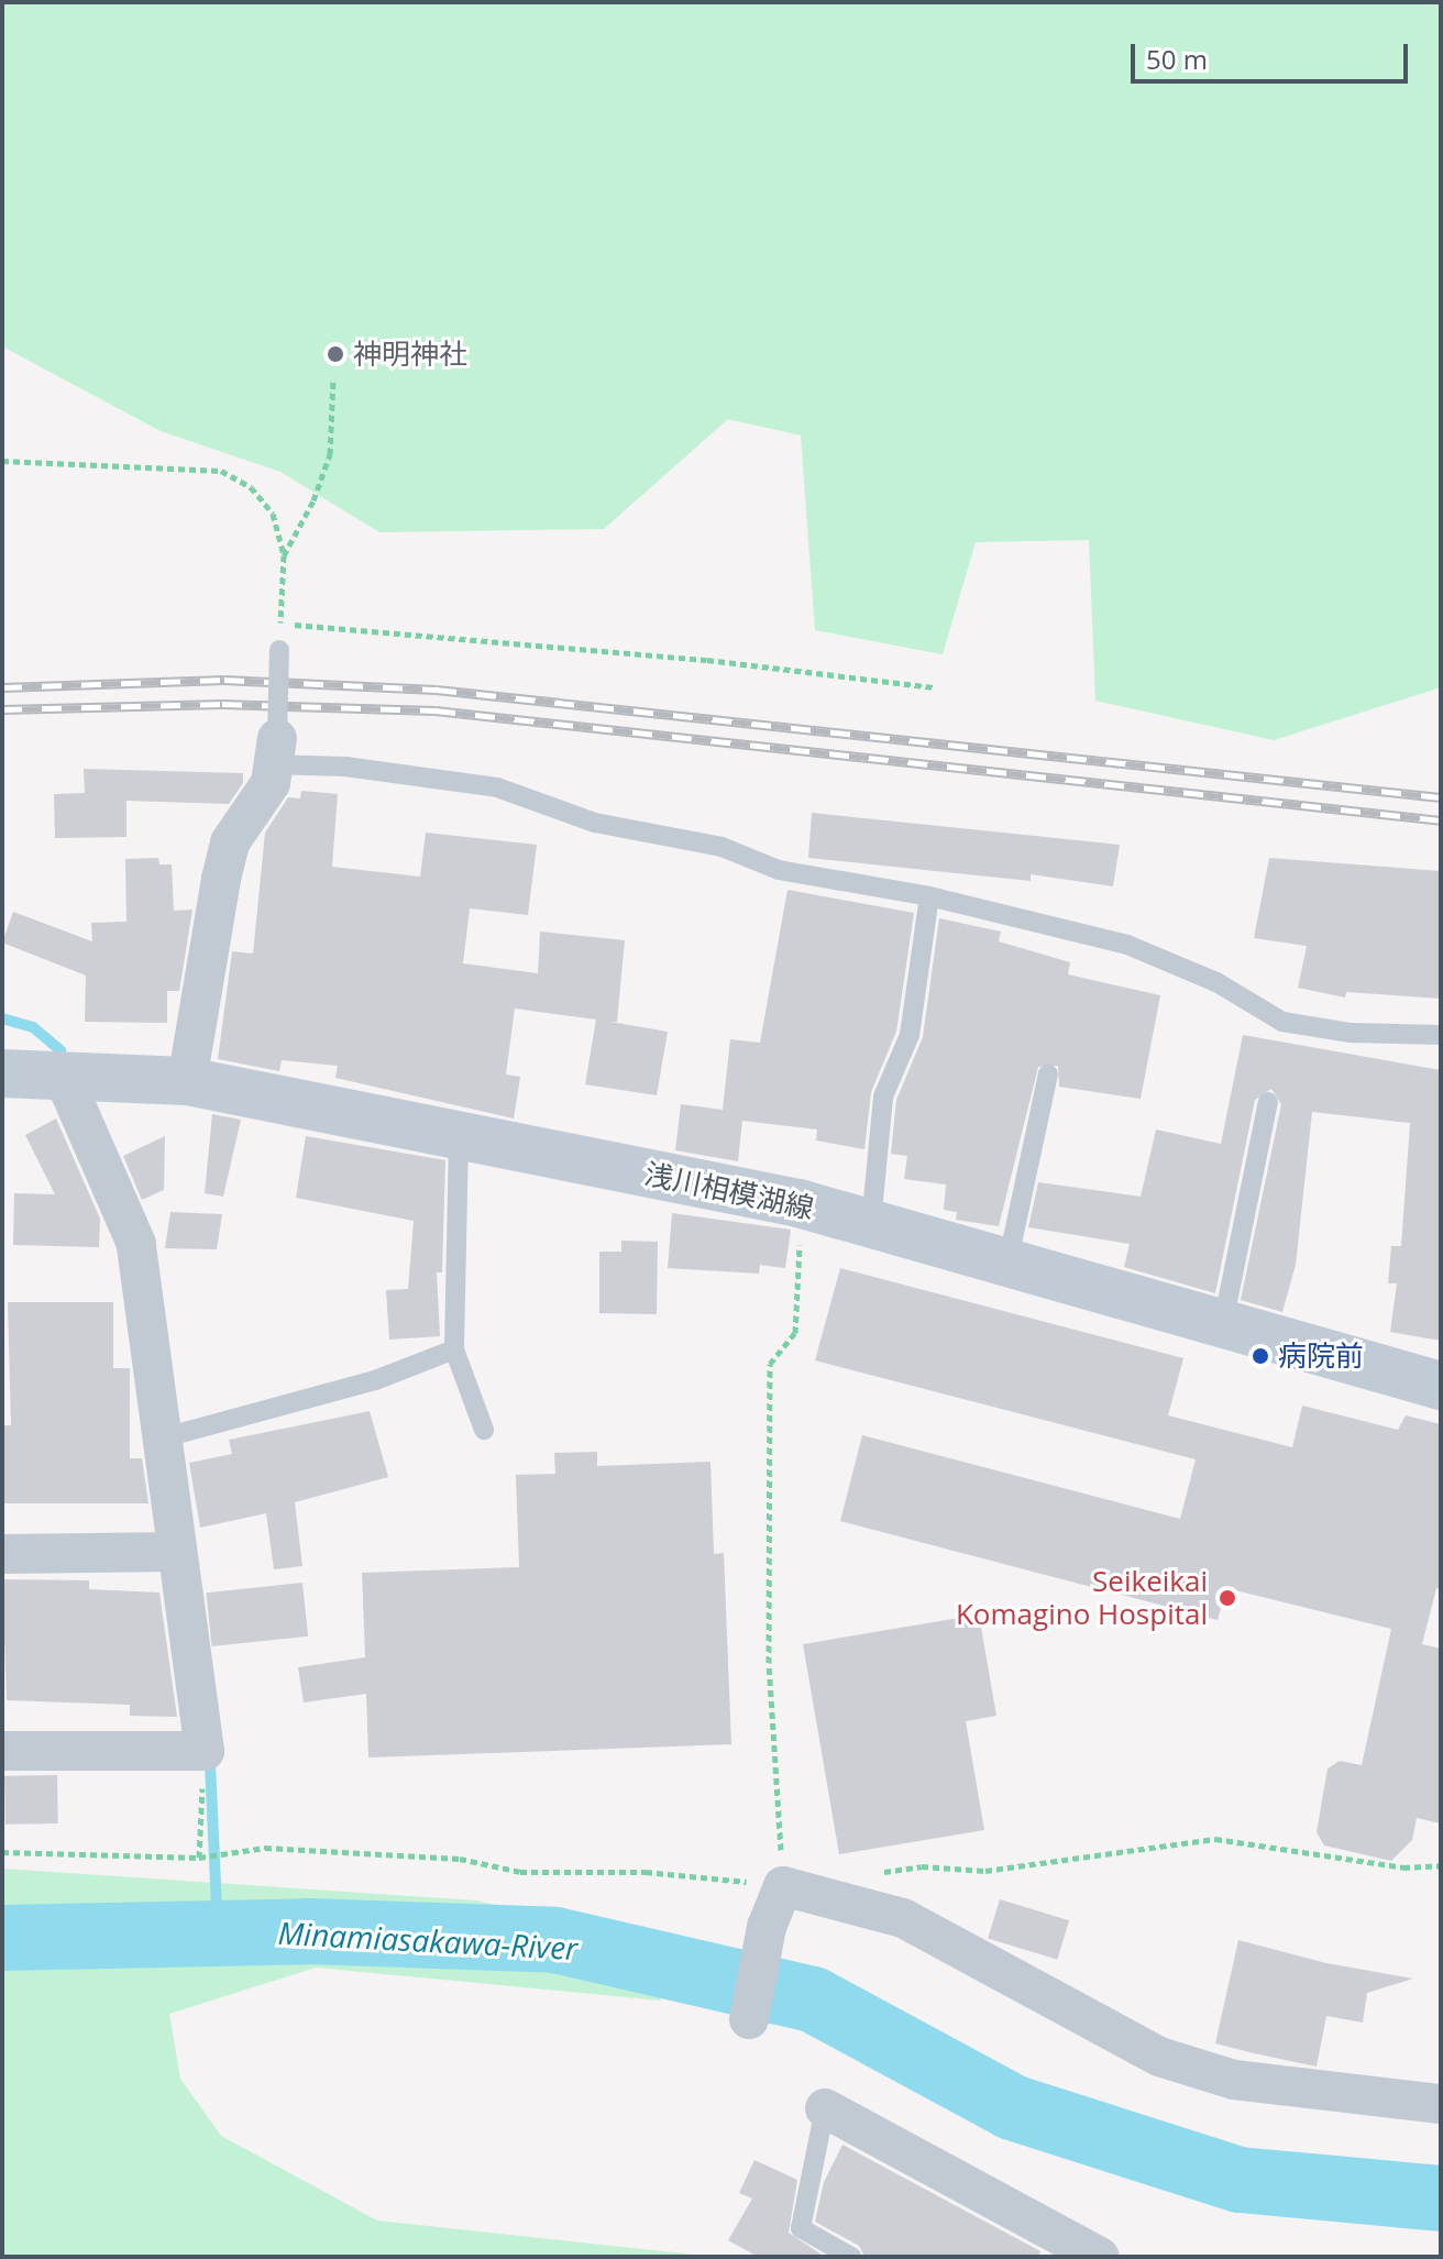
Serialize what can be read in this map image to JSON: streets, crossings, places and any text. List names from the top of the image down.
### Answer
{
  "streets": {
    "main road": ["浅川相模湖線"]
  },
  "water": ["Minamiasakawa-River"],
  "places": ["神明神社", "病院前", "Seikeikai Komagino Hospital"],
  "scale_bar": "50 m"
}
